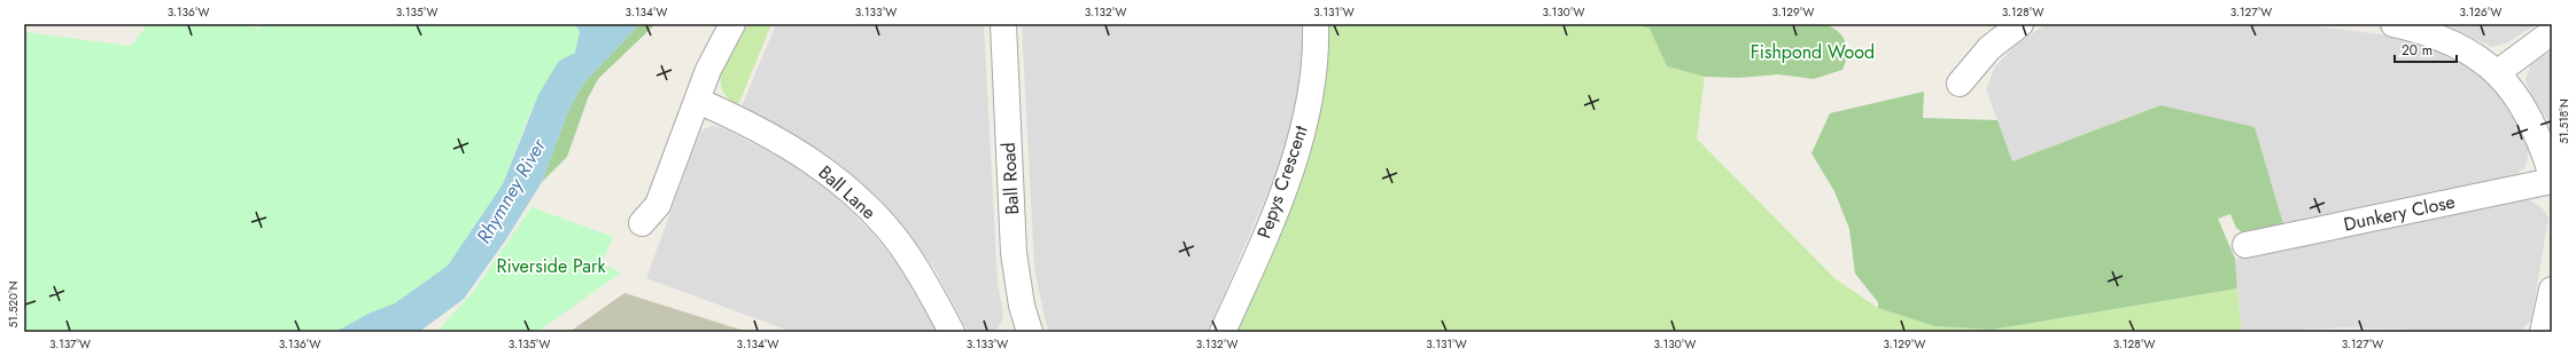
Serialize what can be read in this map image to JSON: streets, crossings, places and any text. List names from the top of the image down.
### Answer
{
  "streets": {
    "street": [
      "Ball Road",
      "Pepys Crescent",
      "Ball Lane",
      "Dunkery Close"
    ]
  },
  "water": ["Rhymney River"],
  "parks": ["Fishpond Wood", "Riverside Park"],
  "scale_bar": "20 m",
  "coordinates": [
    "3.136°W",
    "3.135°W",
    "3.134°W",
    "3.133°W",
    "3.132°W",
    "3.131°W",
    "3.130°W",
    "3.129°W",
    "3.128°W",
    "3.127°W",
    "3.126°W",
    "51.518°N",
    "51.520°N",
    "3.137°W"
  ]
}
